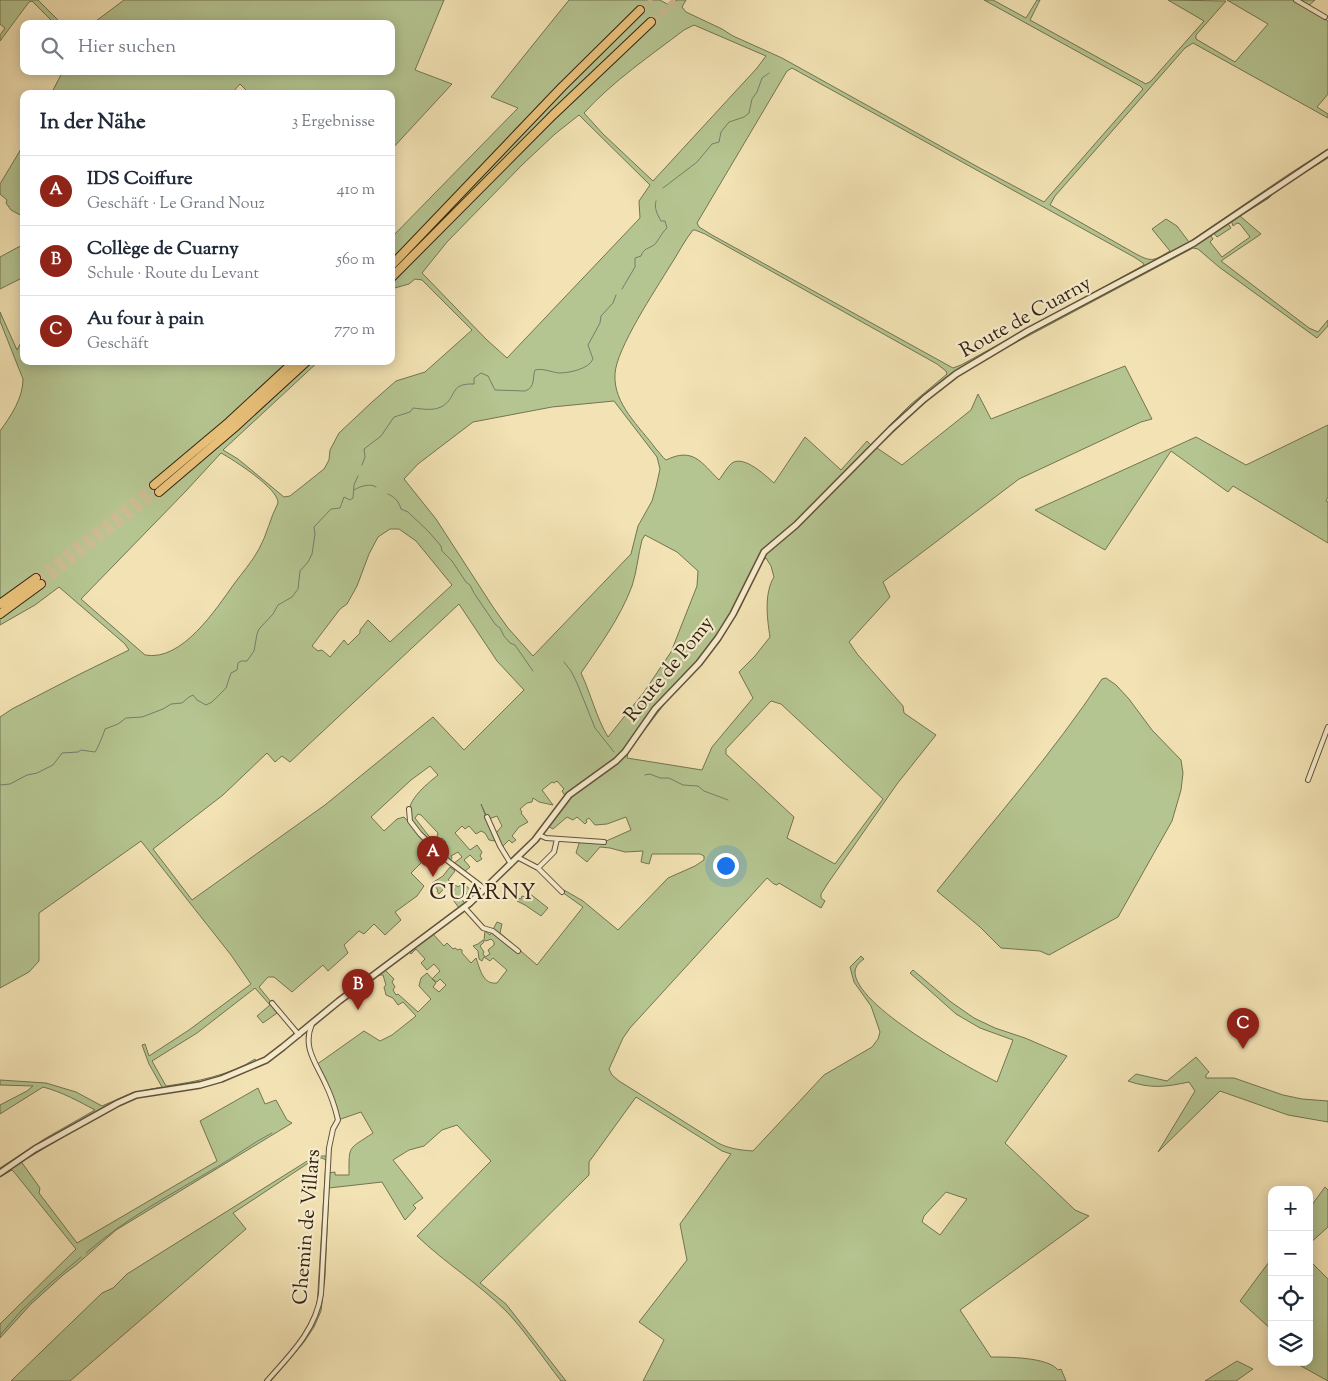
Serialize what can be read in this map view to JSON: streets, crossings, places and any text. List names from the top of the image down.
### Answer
{
  "streets": {
    "street": ["Route de Cuarny", "Route de Pomy", "Chemin de Villars"]
  },
  "crossings": [
    ["Route de Cuarny", "Route de Pomy"]
  ],
  "districts": ["CUARNY"],
  "page": {
    "search": "Hier suchen",
    "heading": ["In der Nähe", "3 Ergebnisse"],
    "list": [
      {
        "mark": "A",
        "name": "IDS Coiffure",
        "note": "Geschäft · Le Grand Nouz",
        "value": "410 m"
      },
      {
        "mark": "B",
        "name": "Collège de Cuarny",
        "note": "Schule · Route du Levant",
        "value": "560 m"
      },
      {
        "mark": "C",
        "name": "Au four à pain",
        "note": "Geschäft",
        "value": "770 m"
      }
    ],
    "pins": ["A", "B", "C"],
    "map_buttons": ["+", "−"]
  }
}
